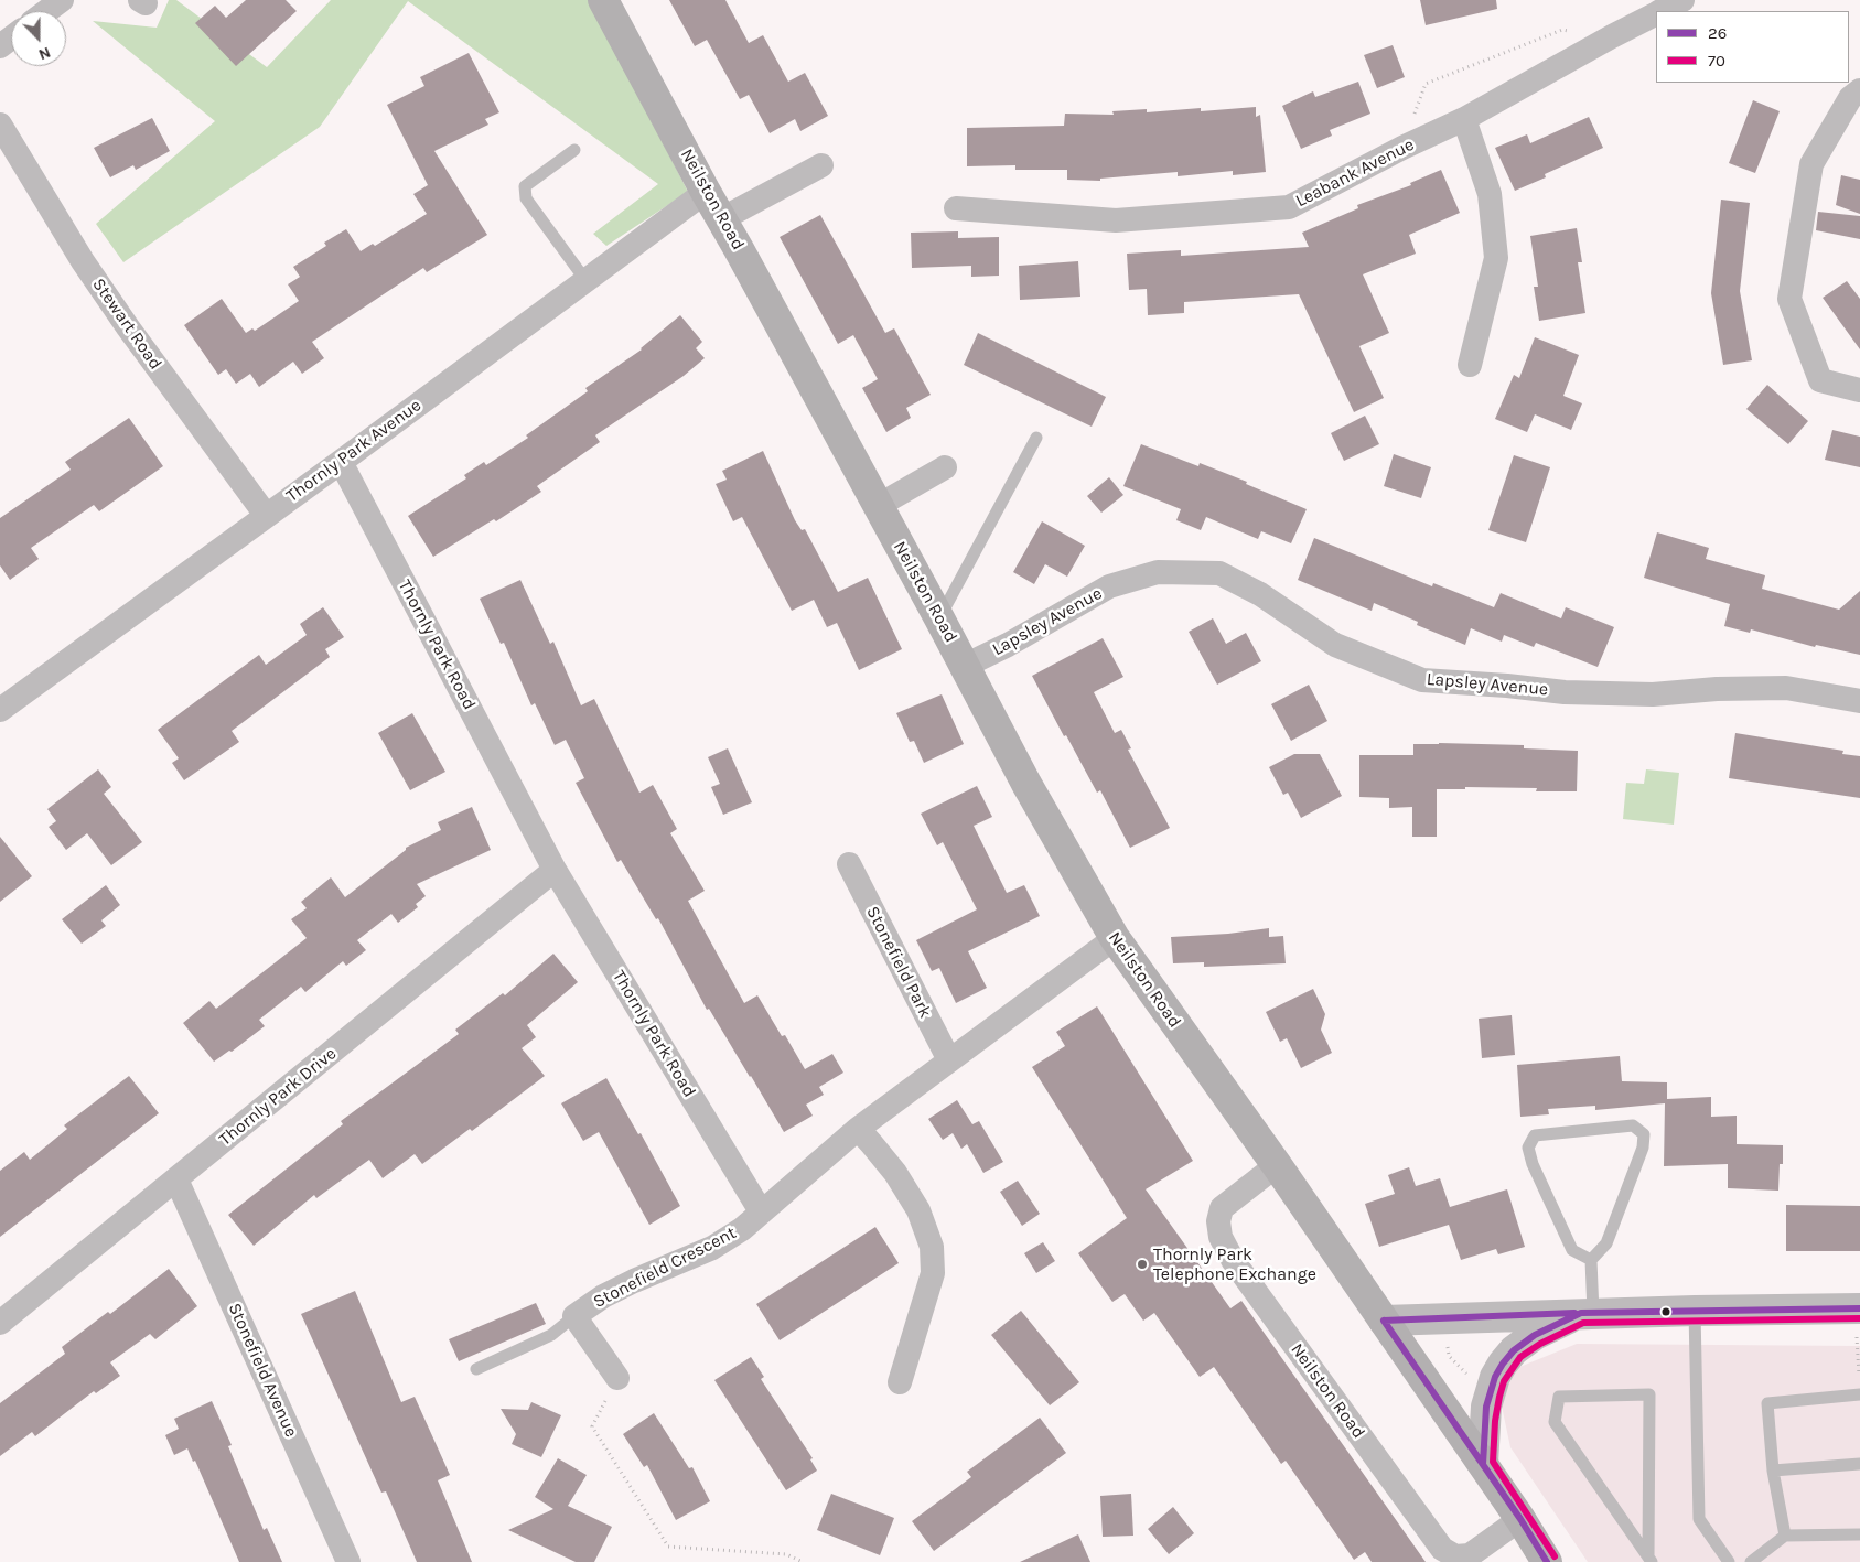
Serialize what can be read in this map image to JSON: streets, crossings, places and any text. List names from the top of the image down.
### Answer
{
  "streets": {
    "main road": ["Neilston Road"],
    "street": [
      "Leabank Avenue",
      "Stewart Road",
      "Thornly Park Avenue",
      "Lapsley Avenue",
      "Thornly Park Road",
      "Stonefield Park",
      "Thornly Park Drive",
      "Stonefield Crescent",
      "Stonefield Avenue"
    ]
  },
  "crossings": [
    ["Neilston Road", "Thornly Park Avenue"],
    ["Neilston Road", "Lapsley Avenue"],
    ["Stewart Road", "Thornly Park Avenue"],
    ["Thornly Park Avenue", "Thornly Park Road"],
    ["Thornly Park Road", "Thornly Park Drive"],
    ["Thornly Park Road", "Stonefield Crescent"],
    ["Thornly Park Drive", "Stonefield Avenue"]
  ],
  "places": ["Thornly Park Telephone Exchange"],
  "lines": ["transit line 26", "transit line 70"],
  "legend": ["26", "70"],
  "north": "bottom"
}
